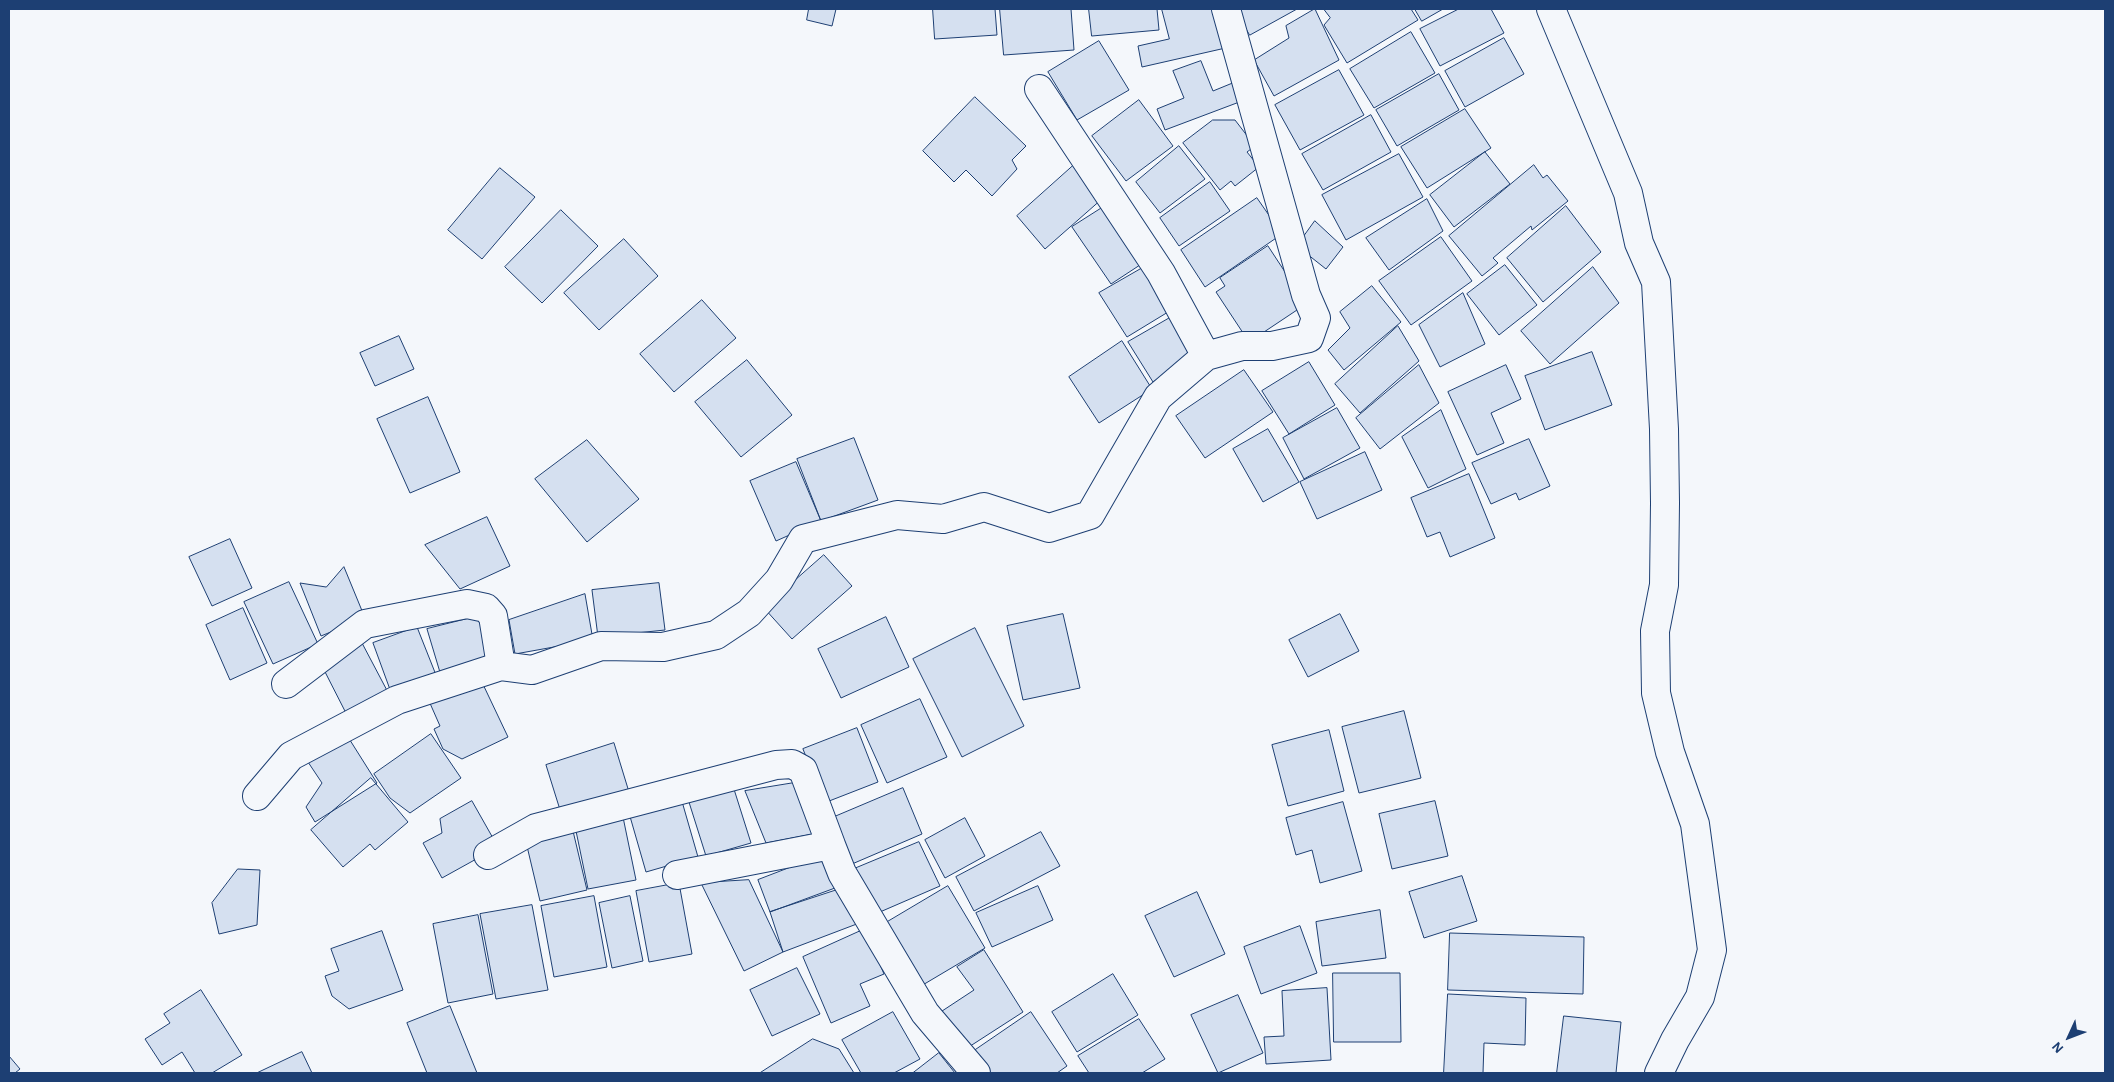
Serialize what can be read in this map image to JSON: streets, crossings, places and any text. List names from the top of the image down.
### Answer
{
  "north": "bottom left"
}
